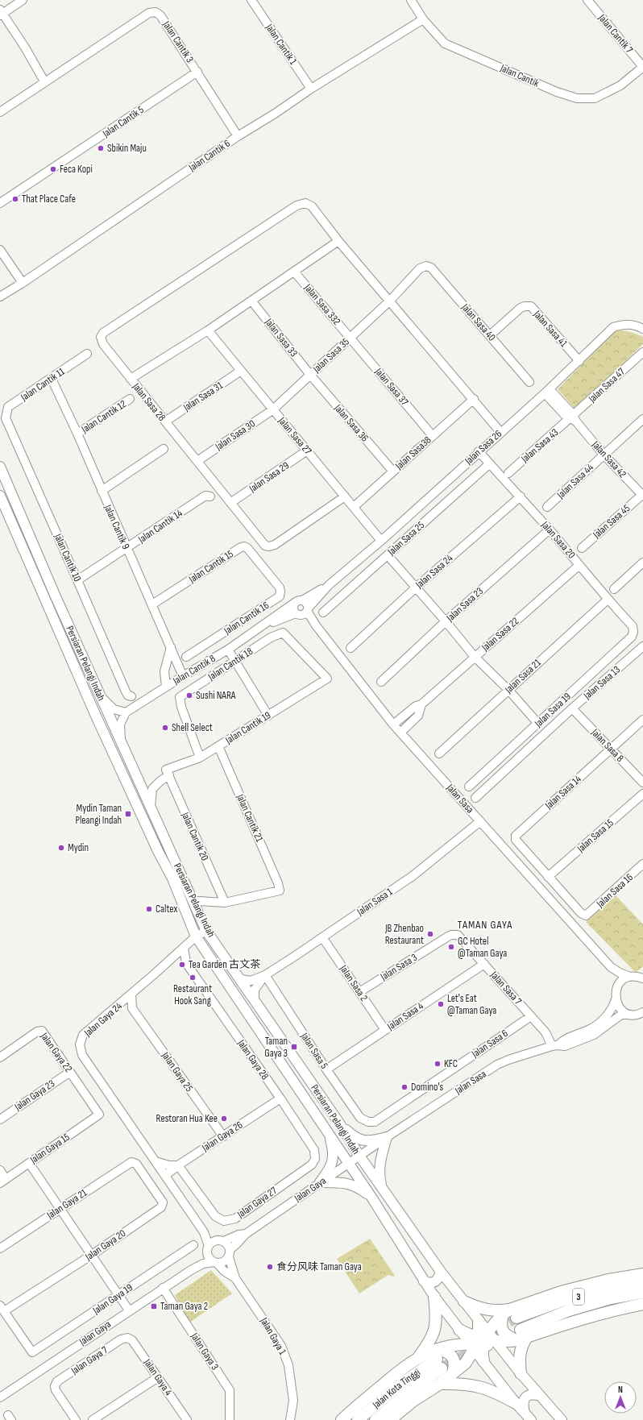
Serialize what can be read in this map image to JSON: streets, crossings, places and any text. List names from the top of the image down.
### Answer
{
  "streets": {
    "highway": ["3", "Jalan Kota Tinggi"],
    "main road": ["Persiaran Pelangi Indah"],
    "street": [
      "Jalan Cantik 7",
      "Jalan Cantik 3",
      "Jalan Cantik 1",
      "Jalan Cantik",
      "Jalan Cantik 5",
      "Jalan Cantik 6",
      "Jalan Sasa 332",
      "Jalan Sasa 40",
      "Jalan Sasa 41",
      "Jalan Sasa 33",
      "Jalan Sasa 35",
      "Jalan Cantik 11",
      "Jalan Sasa 47",
      "Jalan Sasa 37",
      "Jalan Sasa 31",
      "Jalan Sasa 28",
      "Jalan Cantik 12",
      "Jalan Sasa 36",
      "Jalan Sasa 30",
      "Jalan Sasa 27",
      "Jalan Sasa 43",
      "Jalan Sasa 26",
      "Jalan Sasa38",
      "Jalan Sasa 42",
      "Jalan Sasa 29",
      "Jalan Sasa 44",
      "Jalan Sasa 45",
      "Jalan Cantik 14",
      "Jalan Cantik 9",
      "Jalan Sasa 25",
      "Jalan Sasa 20",
      "Jalan Cantik 10",
      "Jalan Cantik 15",
      "Jalan Sasa 24",
      "Jalan Sasa 23",
      "Jalan Cantik 16",
      "Jalan Sasa 22",
      "Jalan Cantik 18",
      "Jalan Cantik 8",
      "Jalan Sasa 21",
      "Jalan Sasa 13",
      "Jalan Sasa 19",
      "Jalan Cantik 19",
      "Jalan Sasa 8",
      "Jalan Sasa 14",
      "Jalan Sasa",
      "Jalan Cantik 21",
      "Jalan Sasa 15",
      "Jalan Cantik 20",
      "Jalan Sasa 16",
      "Jalan Sasa 1",
      "Jalan Sasa 3",
      "Jalan Sasa 2",
      "Jalan Sasa 7",
      "Jalan Sasa 4",
      "Jalan Gaya 24",
      "Jalan Sasa 6",
      "Jalan Sasa 5",
      "Jalan Gaya 22",
      "Jalan Gaya 28",
      "Jalan Gaya 25",
      "Jalan Gaya 23",
      "Jalan Gaya 26",
      "Jalan Gaya 15",
      "Jalan Gaya",
      "Jalan Gaya 27",
      "Jalan Gaya 21",
      "Jalan Gaya 20",
      "Jalan Gaya 19",
      "Jalan Gaya 1",
      "Jalan Gaya 3",
      "Jalan Gaya 7",
      "Jalan Gaya 4"
    ]
  },
  "crossings": [
    ["Jalan Cantik 7", "Jalan Cantik"],
    ["Jalan Cantik 3", "Jalan Cantik 5"],
    ["Jalan Cantik 3", "Jalan Cantik 6"],
    ["Jalan Cantik 1", "Jalan Cantik 6"],
    ["Jalan Cantik", "Jalan Cantik 6"],
    ["Jalan Sasa 332", "Jalan Sasa 35"],
    ["Jalan Sasa 332", "Jalan Sasa 37"],
    ["Jalan Sasa 332", "Jalan Sasa 28"],
    ["Jalan Sasa 40", "Jalan Sasa 41"],
    ["Jalan Sasa 40", "Jalan Sasa 35"],
    ["Jalan Sasa 41", "Jalan Sasa 26"],
    ["Jalan Sasa 33", "Jalan Sasa 35"],
    ["Jalan Sasa 33", "Jalan Sasa 28"],
    ["Jalan Sasa 33", "Jalan Sasa 36"],
    ["Jalan Sasa 35", "Jalan Sasa 37"],
    ["Jalan Sasa 35", "Jalan Sasa 36"],
    ["Jalan Sasa 35", "Jalan Sasa 30"],
    ["Jalan Sasa 35", "Jalan Sasa 27"],
    ["Jalan Cantik 11", "Jalan Cantik 9"],
    ["Jalan Cantik 11", "Jalan Cantik 10"],
    ["Jalan Sasa 47", "Jalan Sasa 43"],
    ["Jalan Sasa 47", "Jalan Sasa 42"],
    ["Jalan Sasa 37", "Jalan Sasa38"],
    ["Jalan Sasa 31", "Jalan Sasa 28"],
    ["Jalan Sasa 31", "Jalan Sasa 27"],
    ["Jalan Sasa 28", "Jalan Sasa 30"],
    ["Jalan Sasa 28", "Jalan Sasa 27"],
    ["Jalan Sasa 28", "Jalan Sasa 29"],
    ["Jalan Cantik 12", "Jalan Cantik 9"],
    ["Jalan Sasa 36", "Jalan Sasa38"],
    ["Jalan Sasa 30", "Jalan Sasa 27"],
    ["Jalan Sasa 27", "Jalan Sasa 26"],
    ["Jalan Sasa 27", "Jalan Sasa38"],
    ["Jalan Sasa 27", "Jalan Sasa 29"],
    ["Jalan Sasa 43", "Jalan Sasa 42"],
    ["Jalan Sasa 26", "Jalan Sasa 42"],
    ["Jalan Sasa 26", "Jalan Sasa 20"],
    ["Jalan Sasa 26", "Jalan Cantik 8"],
    ["Jalan Sasa 26", "Jalan Sasa"],
    ["Jalan Sasa 42", "Jalan Sasa 44"],
    ["Jalan Sasa 42", "Jalan Sasa 45"],
    ["Jalan Cantik 14", "Jalan Cantik 9"],
    ["Jalan Cantik 14", "Jalan Cantik 10"],
    ["Jalan Cantik 9", "Jalan Cantik 15"],
    ["Jalan Cantik 9", "Jalan Cantik 8"],
    ["Jalan Sasa 25", "Jalan Sasa 20"],
    ["Jalan Sasa 20", "Jalan Sasa 24"],
    ["Jalan Sasa 20", "Jalan Sasa 23"],
    ["Jalan Sasa 20", "Jalan Sasa 22"],
    ["Jalan Sasa 20", "Jalan Sasa 21"],
    ["Jalan Sasa 20", "Jalan Sasa 19"],
    ["Jalan Cantik 15", "Jalan Cantik 16"],
    ["Jalan Sasa 22", "Jalan Sasa"],
    ["Persiaran Pelangi Indah", "Jalan Cantik 19"],
    ["Persiaran Pelangi Indah", "Jalan Sasa"],
    ["Persiaran Pelangi Indah", "Jalan Sasa 1"],
    ["Persiaran Pelangi Indah", "Jalan Gaya 24"],
    ["Persiaran Pelangi Indah", "Jalan Gaya"],
    ["Jalan Cantik 18", "Jalan Cantik 19"],
    ["Jalan Sasa 13", "Jalan Sasa 8"],
    ["Jalan Cantik 19", "Jalan Cantik 21"],
    ["Jalan Cantik 19", "Jalan Cantik 20"],
    ["Jalan Sasa 8", "Jalan Sasa 14"],
    ["Jalan Sasa 14", "Jalan Sasa 15"],
    ["Jalan Sasa 14", "Jalan Sasa 16"],
    ["Jalan Sasa", "Jalan Sasa 1"],
    ["Jalan Sasa", "Jalan Sasa 7"],
    ["Jalan Sasa", "Jalan Gaya"],
    ["Jalan Cantik 21", "Jalan Cantik 20"],
    ["Jalan Sasa 15", "Jalan Sasa 16"],
    ["Jalan Sasa 1", "Jalan Sasa 2"],
    ["Jalan Sasa 1", "Jalan Sasa 5"],
    ["Jalan Sasa 3", "Jalan Sasa 2"],
    ["Jalan Sasa 3", "Jalan Sasa 7"],
    ["Jalan Sasa 2", "Jalan Sasa 4"],
    ["Jalan Sasa 7", "Jalan Sasa 4"],
    ["Jalan Sasa 7", "Jalan Sasa 6"],
    ["Jalan Sasa 4", "Jalan Sasa 5"],
    ["Jalan Gaya 24", "Jalan Gaya 28"],
    ["Jalan Gaya 24", "Jalan Gaya 26"],
    ["Jalan Gaya 24", "Jalan Gaya"],
    ["Jalan Gaya 24", "Jalan Gaya 1"],
    ["Jalan Sasa 6", "Jalan Sasa 5"],
    ["Jalan Gaya 22", "Jalan Gaya 23"],
    ["Jalan Gaya 22", "Jalan Gaya 15"],
    ["Jalan Gaya 28", "Jalan Gaya 26"],
    ["Jalan Gaya 28", "Jalan Gaya 27"],
    ["Jalan Gaya 25", "Jalan Gaya 26"],
    ["Jalan Gaya 26", "Jalan Gaya 27"],
    ["Jalan Gaya", "Jalan Gaya 1"],
    ["Jalan Gaya", "Jalan Gaya 3"],
    ["Jalan Gaya 21", "Jalan Gaya 20"],
    ["Jalan Gaya 20", "Jalan Gaya 19"],
    ["Jalan Gaya 7", "Jalan Gaya 4"]
  ],
  "districts": ["TAMAN GAYA"],
  "places": {
    "other": [
      "Sbikin Maju",
      "Feca Kopi",
      "That Place Cafe",
      "Sushi NARA",
      "Shell Select",
      "Mydin",
      "Caltex",
      "JB Zhenbao Restaurant",
      "GC Hotel @Taman Gaya",
      "Tea Garden 古文茶",
      "Restaurant Hook Sang",
      "Let's Eat @Taman Gaya",
      "KFC",
      "Domino's",
      "Restoran Hua Kee",
      "食分风味 Taman Gaya"
    ],
    "transit": ["Mydin Taman Pleangi Indah", "Taman Gaya 3", "Taman Gaya 2"]
  },
  "north": "top"
}
